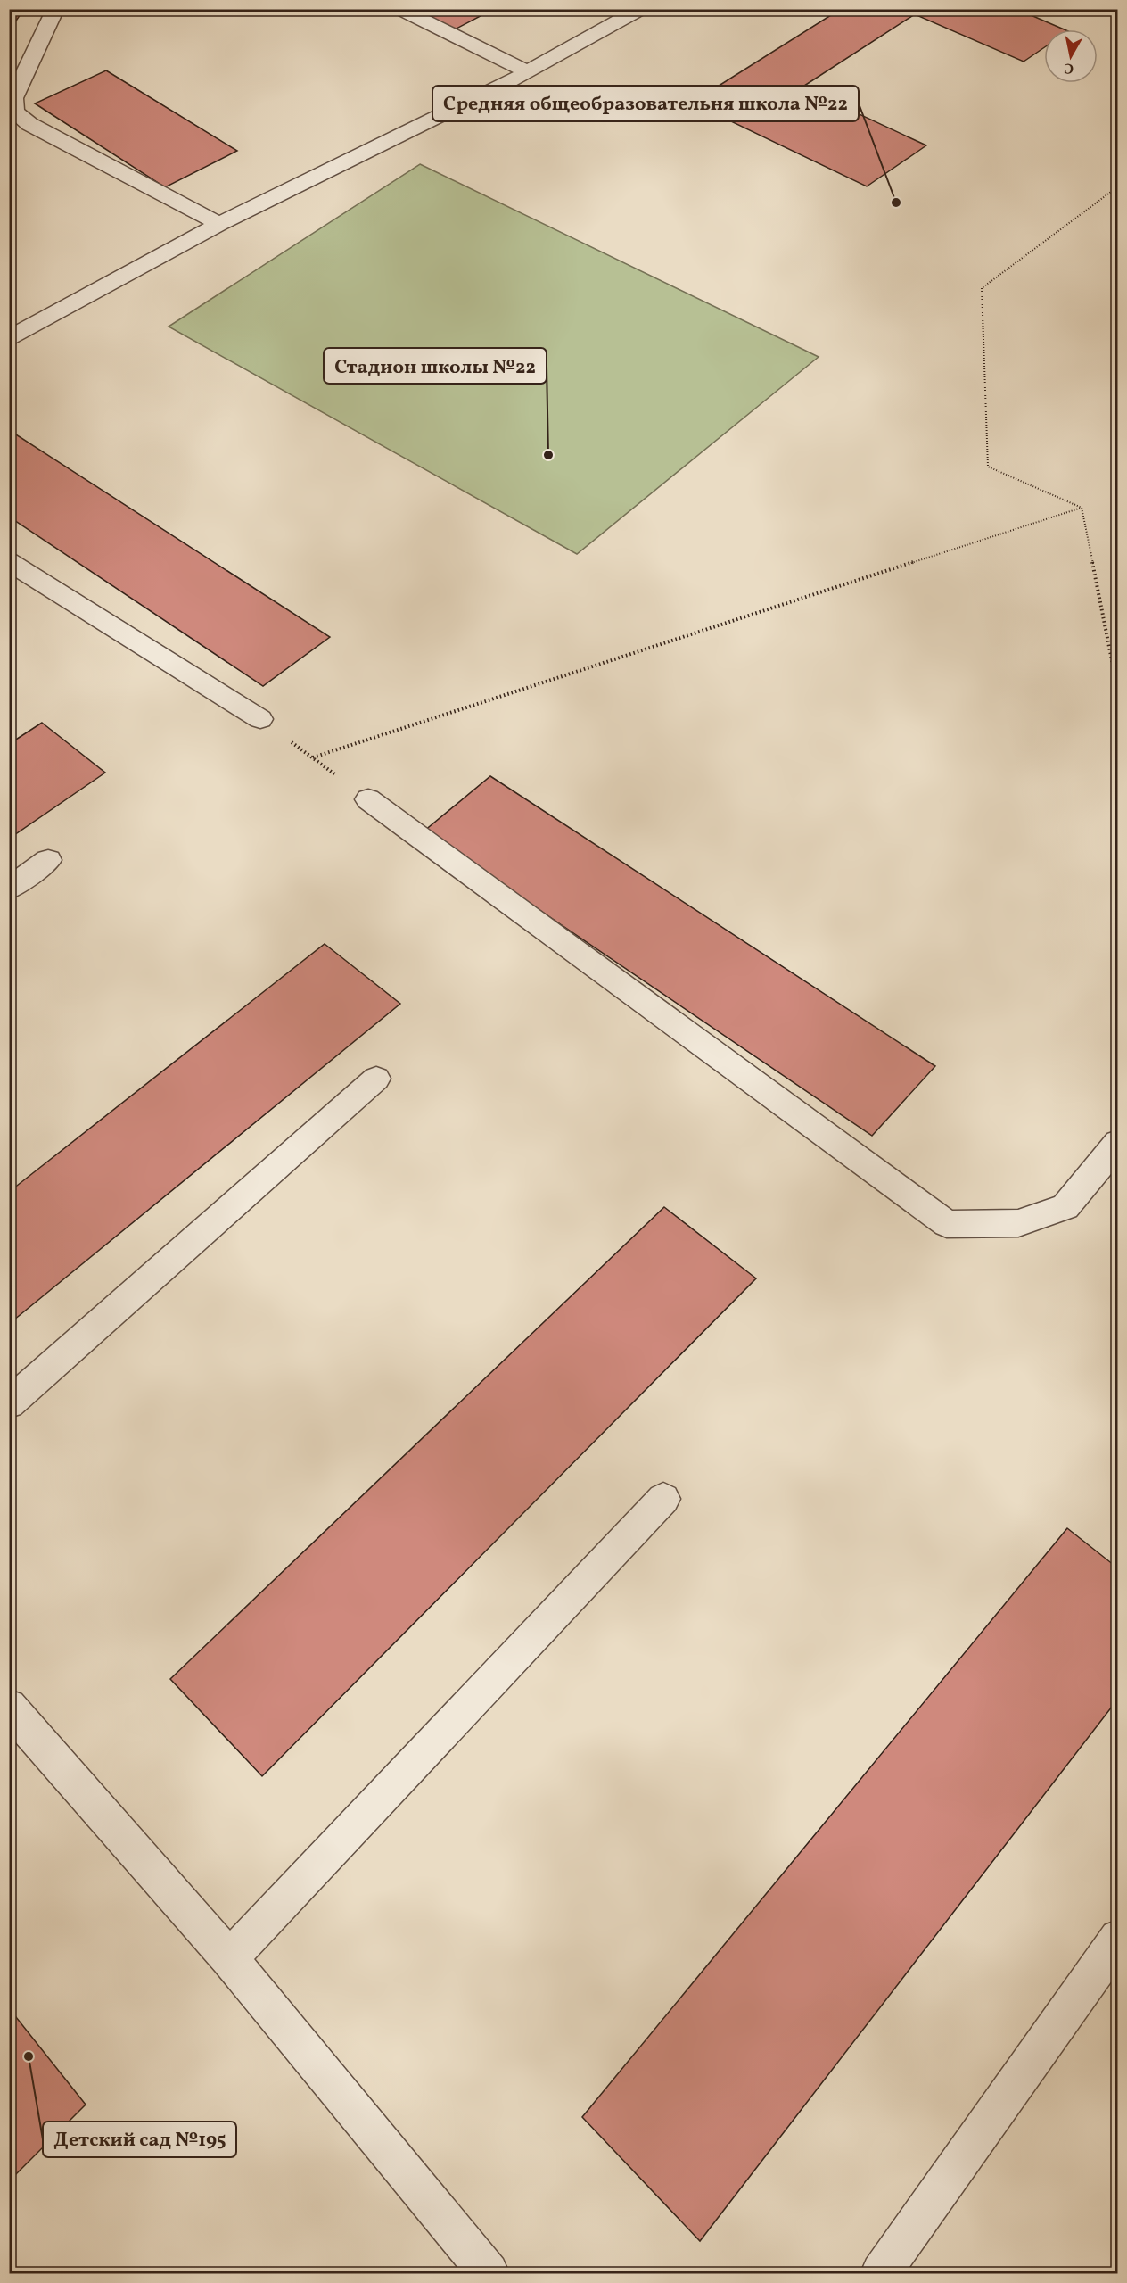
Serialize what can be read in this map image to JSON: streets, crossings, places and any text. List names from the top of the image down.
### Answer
{
  "places": ["Средняя общеобразовательня школа №22", "Стадион школы №22", "Детский сад №195"],
  "north": "bottom"
}
